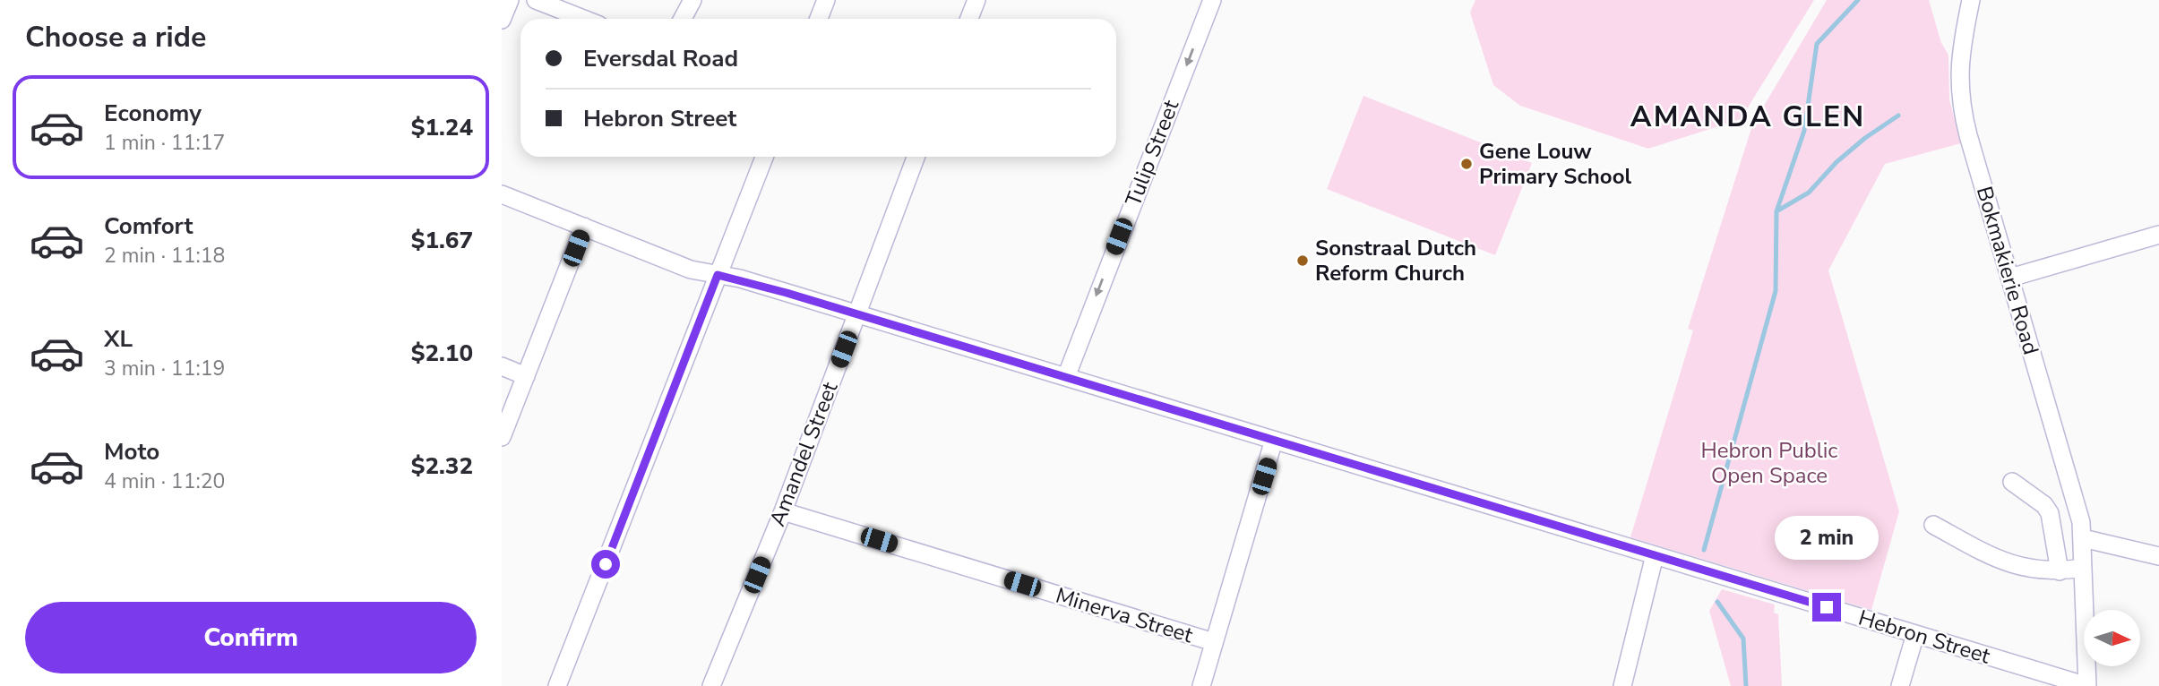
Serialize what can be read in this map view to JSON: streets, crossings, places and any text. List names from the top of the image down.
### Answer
{
  "streets": {
    "street": [
      "Tulip Street",
      "Bokmakierie Road",
      "Amandel Street",
      "Minerva Street",
      "Hebron Street"
    ]
  },
  "crossings": [
    ["Tulip Street", "Hebron Street"],
    ["Bokmakierie Road", "Hebron Street"],
    ["Amandel Street", "Minerva Street"],
    ["Amandel Street", "Hebron Street"]
  ],
  "one_way": ["Tulip Street"],
  "districts": ["AMANDA GLEN"],
  "parks": ["Hebron Public Open Space"],
  "places": ["Gene Louw Primary School", "Sonstraal Dutch Reform Church"],
  "north": "right",
  "page": {
    "heading": "Choose a ride",
    "banner": ["Eversdal Road", "Hebron Street"],
    "list": [
      {
        "name": "Economy",
        "note": "1 min · 11:17",
        "value": "$1.24"
      },
      {
        "name": "Comfort",
        "note": "2 min · 11:18",
        "value": "$1.67"
      },
      {
        "name": "XL",
        "note": "3 min · 11:19",
        "value": "$2.10"
      },
      {
        "name": "Moto",
        "note": "4 min · 11:20",
        "value": "$2.32"
      }
    ],
    "bubble": "2 min",
    "buttons": "Confirm"
  }
}
